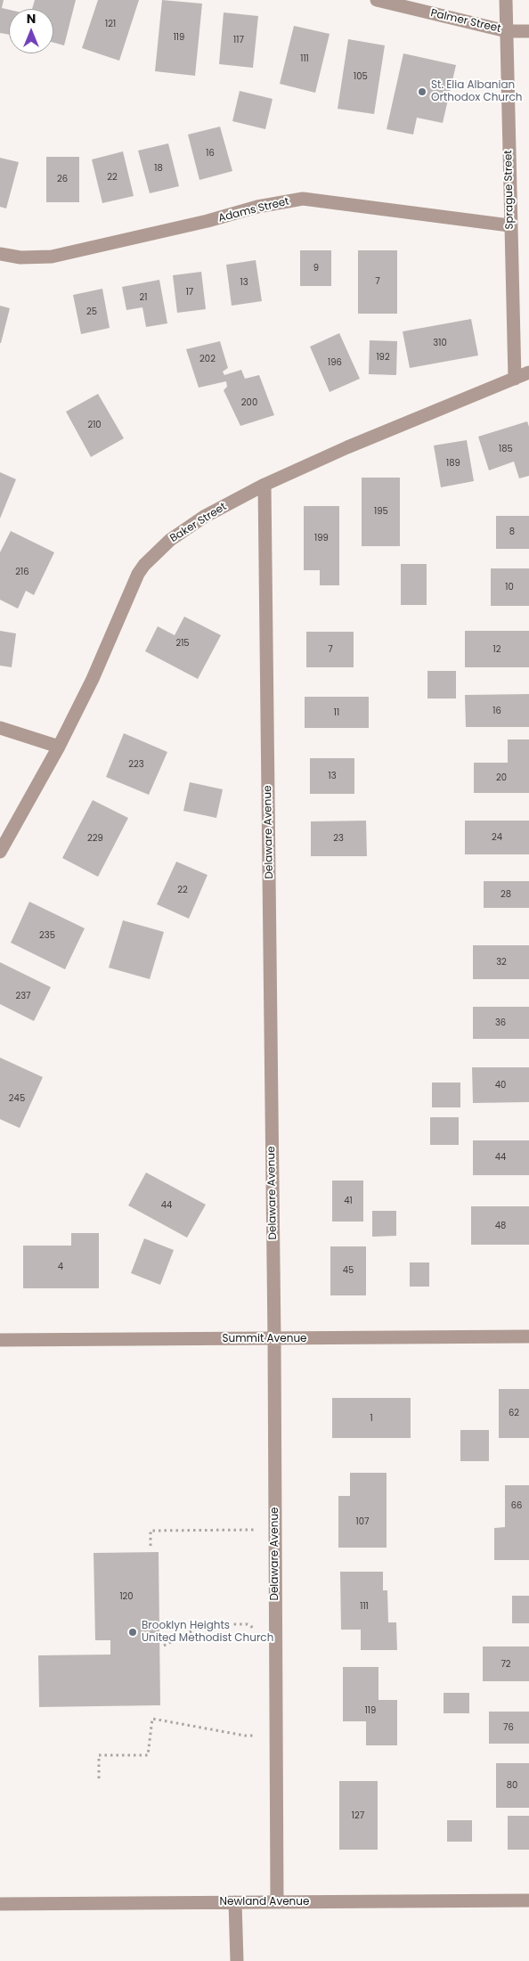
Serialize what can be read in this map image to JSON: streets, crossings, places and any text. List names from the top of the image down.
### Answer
{
  "streets": {
    "street": [
      "Palmer Street",
      "Sprague Street",
      "Adams Street",
      "Baker Street",
      "Delaware Avenue",
      "Summit Avenue",
      "Newland Avenue"
    ]
  },
  "crossings": [
    ["Palmer Street", "Sprague Street"],
    ["Sprague Street", "Adams Street"],
    ["Sprague Street", "Baker Street"],
    ["Baker Street", "Delaware Avenue"],
    ["Delaware Avenue", "Summit Avenue"],
    ["Delaware Avenue", "Newland Avenue"]
  ],
  "places": ["St. Elia Albanian Orthodox Church", "Brooklyn Heights United Methodist Church"],
  "house_numbers": [
    "121",
    "119",
    "117",
    "111",
    "105",
    "16",
    "18",
    "22",
    "26",
    "9",
    "7",
    "13",
    "17",
    "21",
    "25",
    "310",
    "192",
    "202",
    "196",
    "200",
    "210",
    "185",
    "189",
    "195",
    "8",
    "199",
    "216",
    "10",
    "215",
    "7",
    "12",
    "16",
    "11",
    "223",
    "13",
    "20",
    "24",
    "229",
    "23",
    "22",
    "28",
    "235",
    "32",
    "237",
    "36",
    "40",
    "245",
    "44",
    "41",
    "44",
    "48",
    "4",
    "45",
    "62",
    "1",
    "66",
    "107",
    "120",
    "111",
    "72",
    "119",
    "76",
    "80",
    "127"
  ],
  "north": "top"
}
